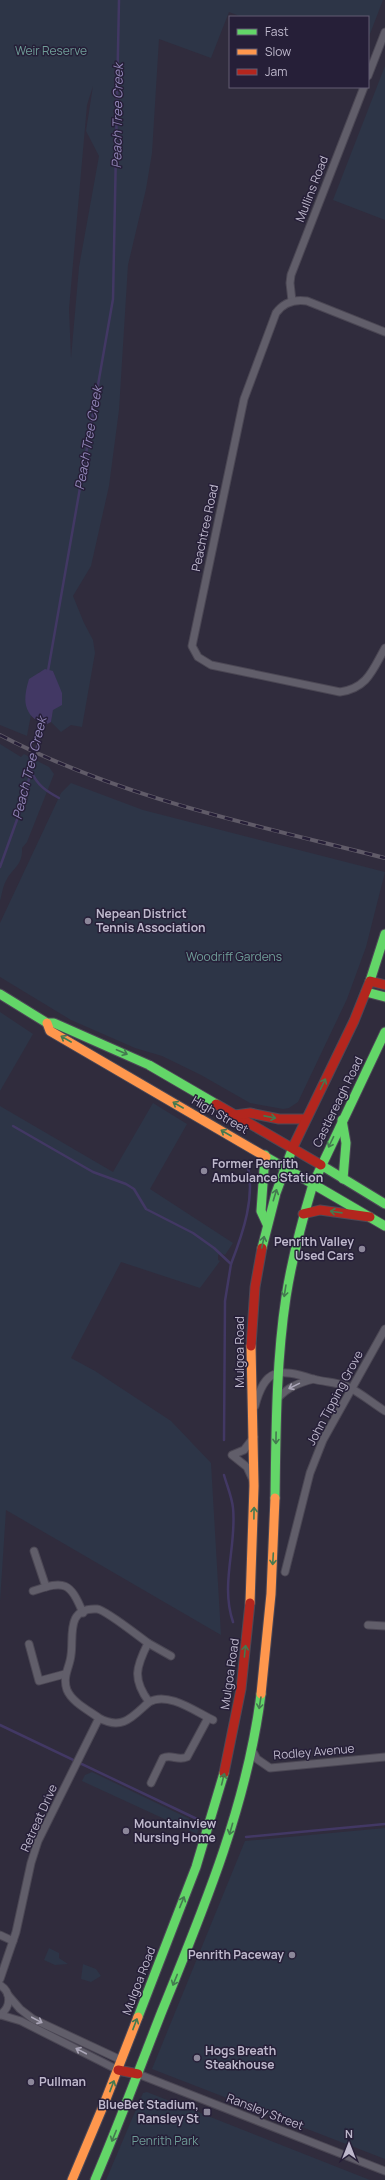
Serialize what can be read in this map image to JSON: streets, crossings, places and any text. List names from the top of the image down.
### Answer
{
  "streets": {
    "main road": [
      "Castlereagh Road",
      "High Street",
      "Mulgoa Road",
      "Ransley Street"
    ],
    "street": [
      "Mullins Road",
      "Peachtree Road",
      "John Tipping Grove",
      "Rodley Avenue",
      "Retreat Drive"
    ]
  },
  "crossings": [
    ["Mullins Road", "Peachtree Road"],
    ["Castlereagh Road", "High Street"],
    ["Castlereagh Road", "Mulgoa Road"],
    ["High Street", "Mulgoa Road"],
    ["Mulgoa Road", "Ransley Street"]
  ],
  "water": ["Peach Tree Creek"],
  "parks": ["Weir Reserve", "Woodriff Gardens", "Penrith Park"],
  "places": {
    "other": [
      "Nepean District Tennis Association",
      "Former Penrith Ambulance Station",
      "Penrith Valley Used Cars",
      "Mountainview Nursing Home",
      "Penrith Paceway",
      "Hogs Breath Steakhouse",
      "Pullman"
    ],
    "transit": ["BlueBet Stadium, Ransley St"]
  },
  "legend": ["Fast", "Slow", "Jam"],
  "north": "top"
}
